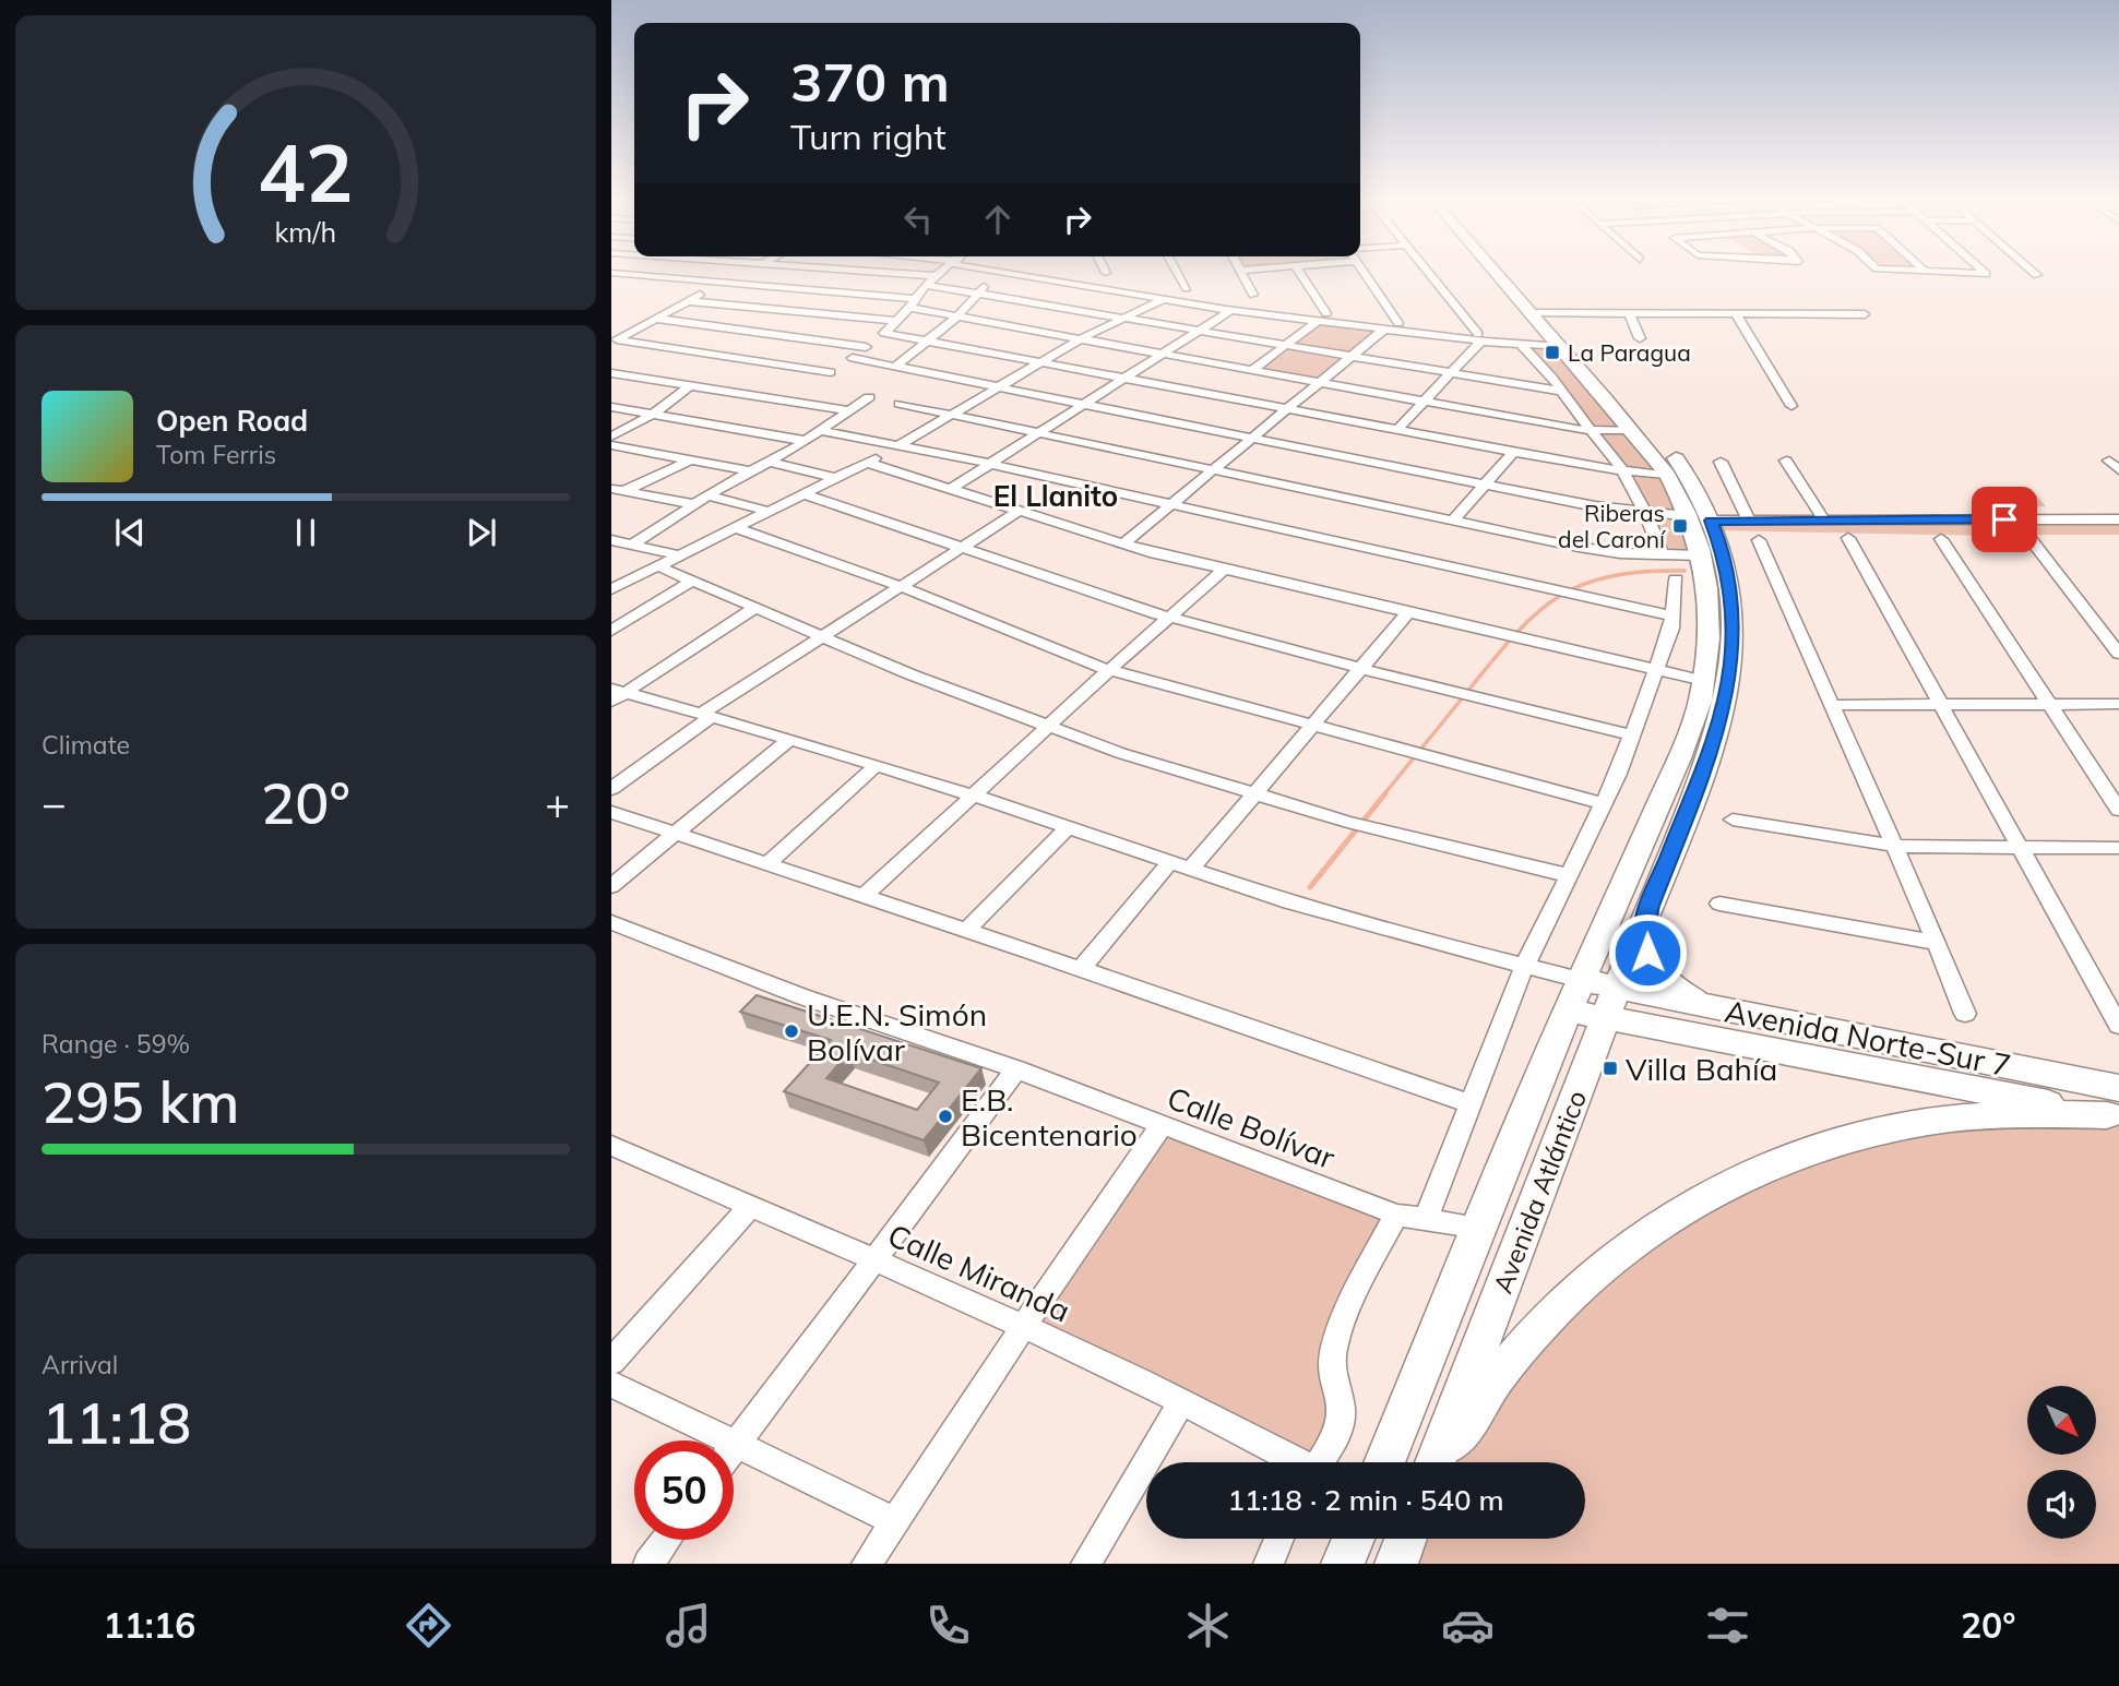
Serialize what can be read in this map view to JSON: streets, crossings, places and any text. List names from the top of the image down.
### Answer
{
  "streets": {
    "street": [
      "Avenida Norte-Sur 7",
      "Calle Bolívar",
      "Avenida Atlántico",
      "Calle Miranda"
    ]
  },
  "crossings": [
    ["Avenida Norte-Sur 7", "Avenida Atlántico"],
    ["Calle Bolívar", "Avenida Atlántico"]
  ],
  "districts": ["El Llanito"],
  "places": {
    "transit": ["La Paragua", "Riberas del Caroní", "Villa Bahía"],
    "other": ["U.E.N. Simón Bolívar", "E.B. Bicentenario"]
  },
  "north": "bottom right",
  "page": {
    "turn": ["370 m", "Turn right"],
    "song": ["Open Road", "Tom Ferris"],
    "tile": [
      "Climate",
      ["Range · 59%", "295 km"],
      ["Arrival", "11:18"]
    ],
    "heat": ["−", "20°", "+"],
    "limit": "50",
    "trip": "11:18 · 2 min · 540 m",
    "tabs": ["11:16", "20°"],
    "gauge": ["42", "km/h"]
  }
}
